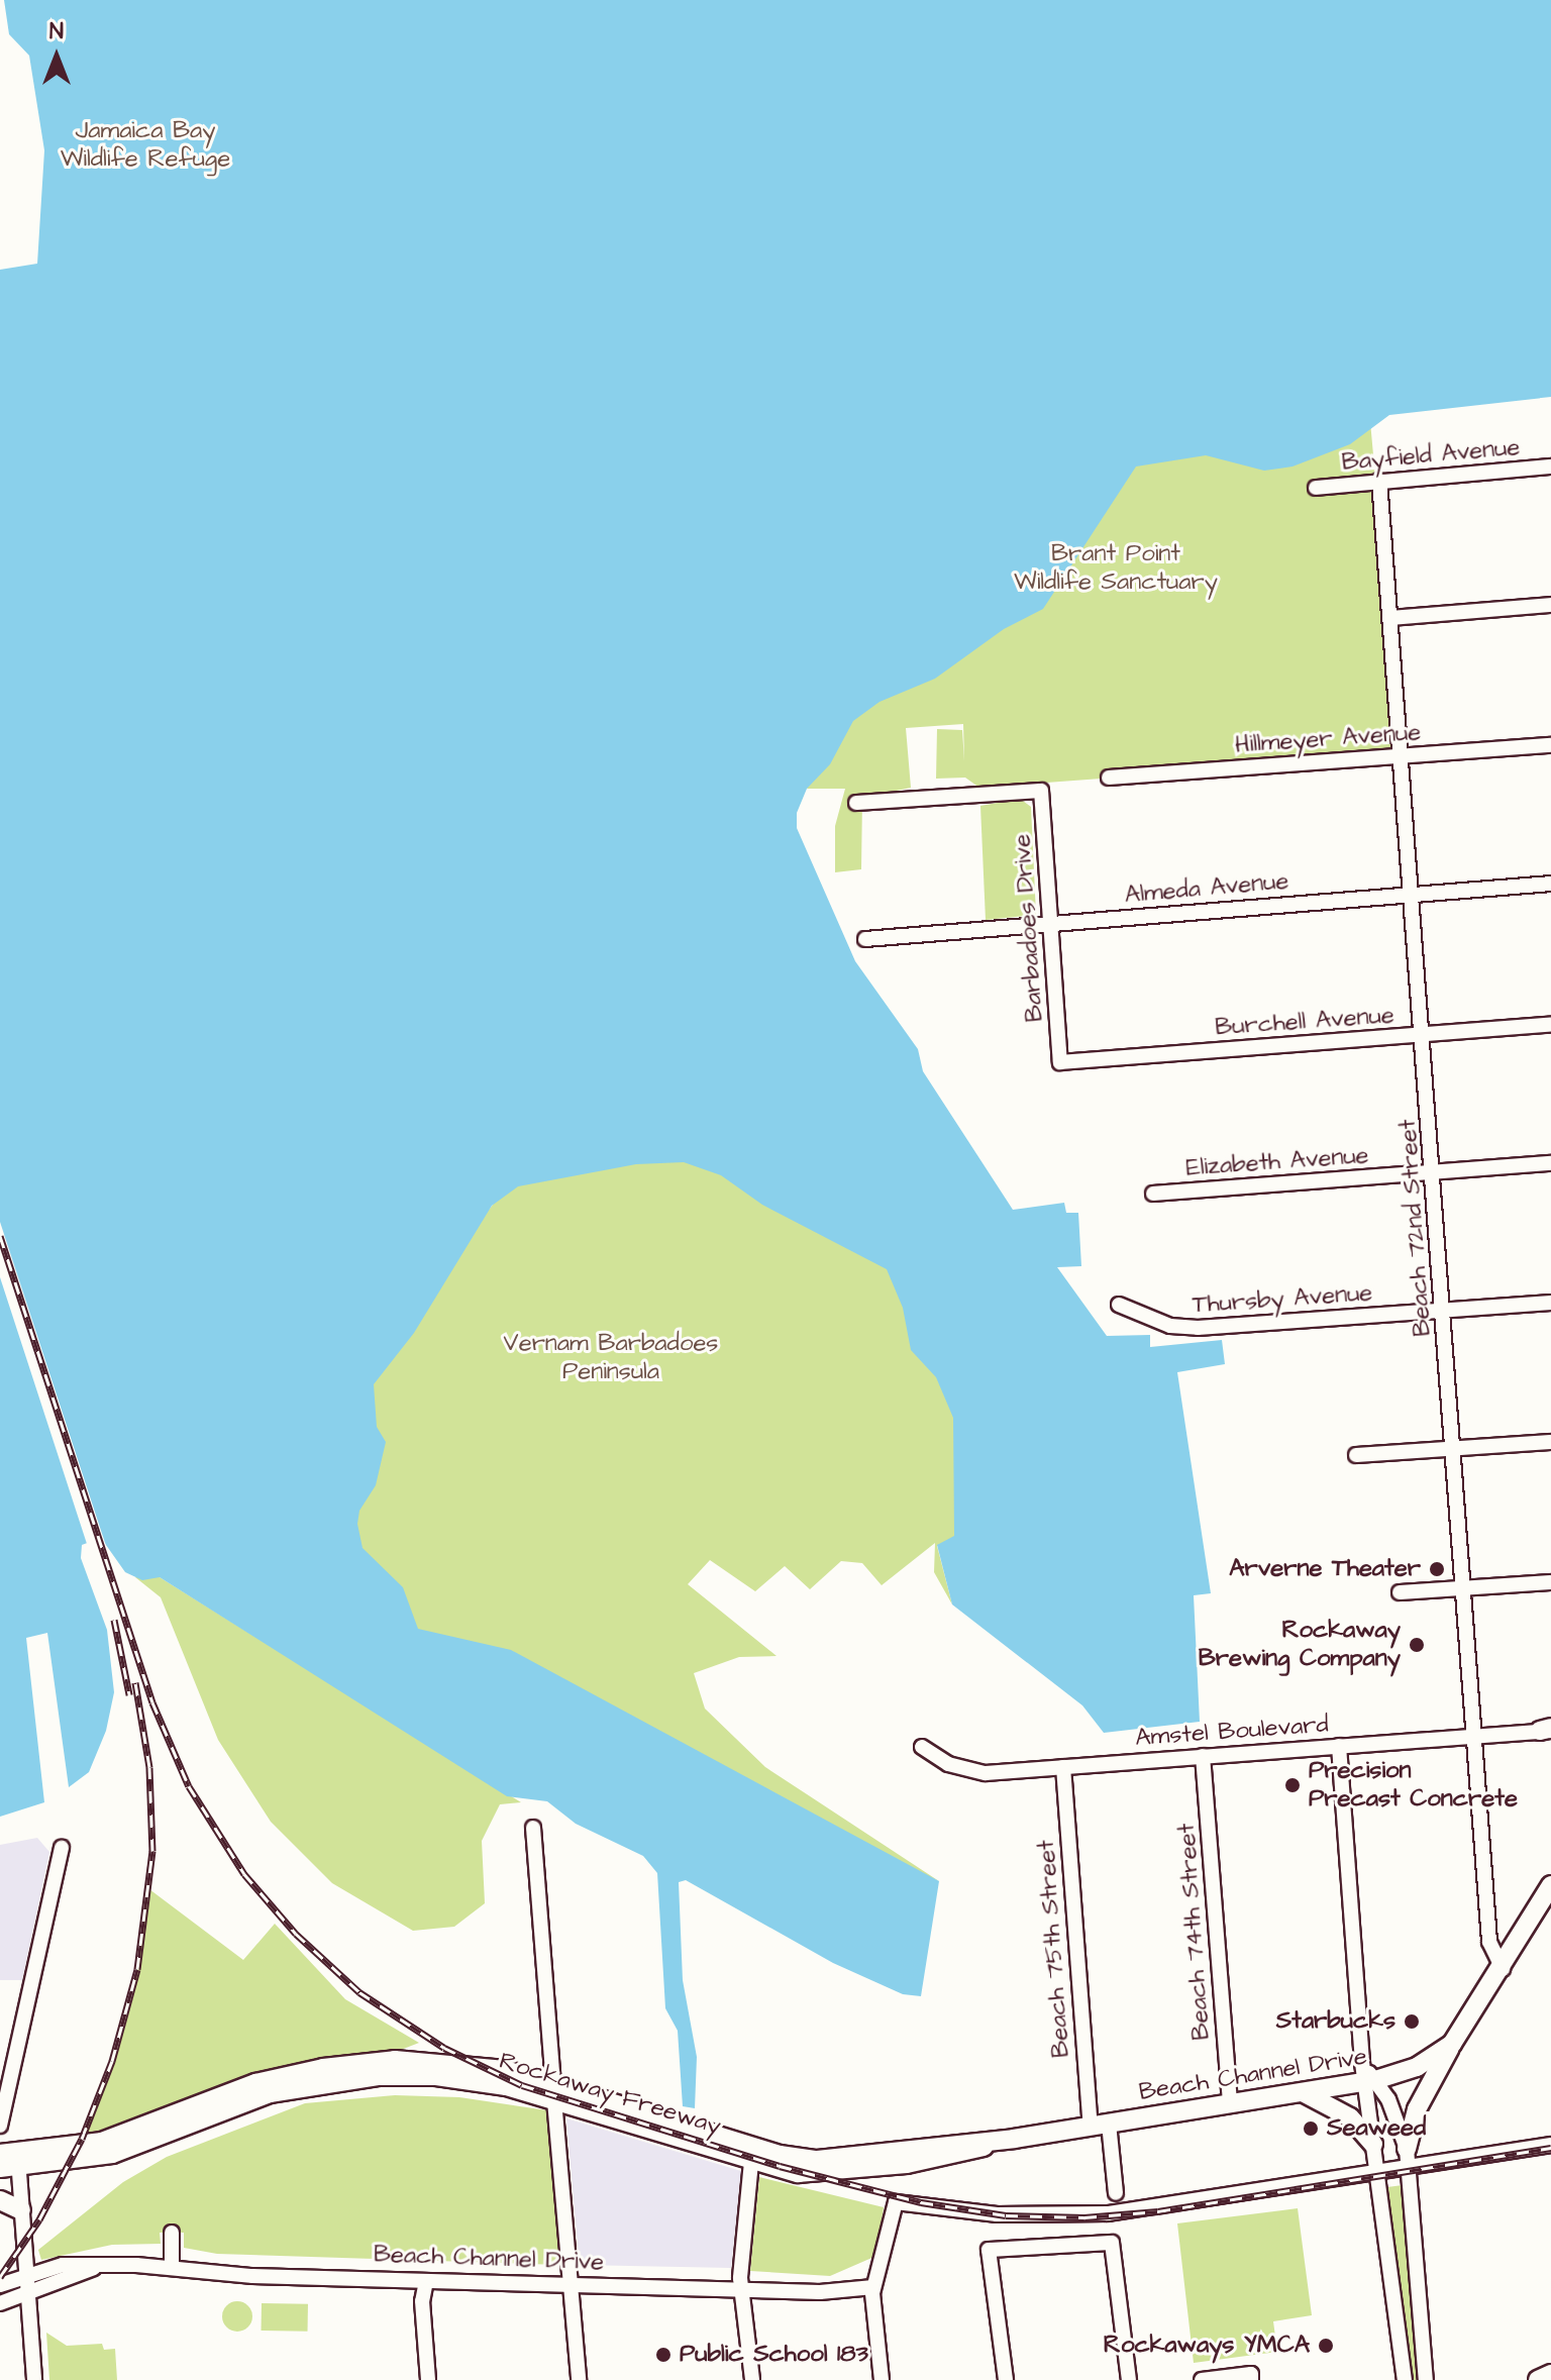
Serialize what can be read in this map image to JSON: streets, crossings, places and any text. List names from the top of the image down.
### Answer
{
  "streets": {
    "main road": ["Beach Channel Drive", "Rockaway Freeway"],
    "street": [
      "Bayfield Avenue",
      "Hillmeyer Avenue",
      "Almeda Avenue",
      "Barbadoes Drive",
      "Burchell Avenue",
      "Elizabeth Avenue",
      "Beach 72nd Street",
      "Thursby Avenue",
      "Amstel Boulevard",
      "Beach 74th Street",
      "Beach 75th Street"
    ]
  },
  "crossings": [
    ["Bayfield Avenue", "Beach 72nd Street"],
    ["Hillmeyer Avenue", "Beach 72nd Street"],
    ["Almeda Avenue", "Barbadoes Drive"],
    ["Almeda Avenue", "Beach 72nd Street"],
    ["Barbadoes Drive", "Burchell Avenue"],
    ["Burchell Avenue", "Beach 72nd Street"],
    ["Elizabeth Avenue", "Beach 72nd Street"],
    ["Beach 72nd Street", "Thursby Avenue"],
    ["Beach 72nd Street", "Amstel Boulevard"],
    ["Beach 72nd Street", "Beach Channel Drive"],
    ["Amstel Boulevard", "Beach 74th Street"],
    ["Amstel Boulevard", "Beach 75th Street"],
    ["Beach 74th Street", "Beach Channel Drive"],
    ["Beach 75th Street", "Beach Channel Drive"],
    ["Beach Channel Drive", "Rockaway Freeway"]
  ],
  "parks": ["Jamaica Bay Wildlife Refuge", "Brant Point Wildlife Sanctuary", "Vernam Barbadoes Peninsula"],
  "places": [
    "Arverne Theater",
    "Rockaway Brewing Company",
    "Precision Precast Concrete",
    "Starbucks",
    "Seaweed",
    "Rockaways YMCA",
    "Public School 183"
  ],
  "north": "top"
}
